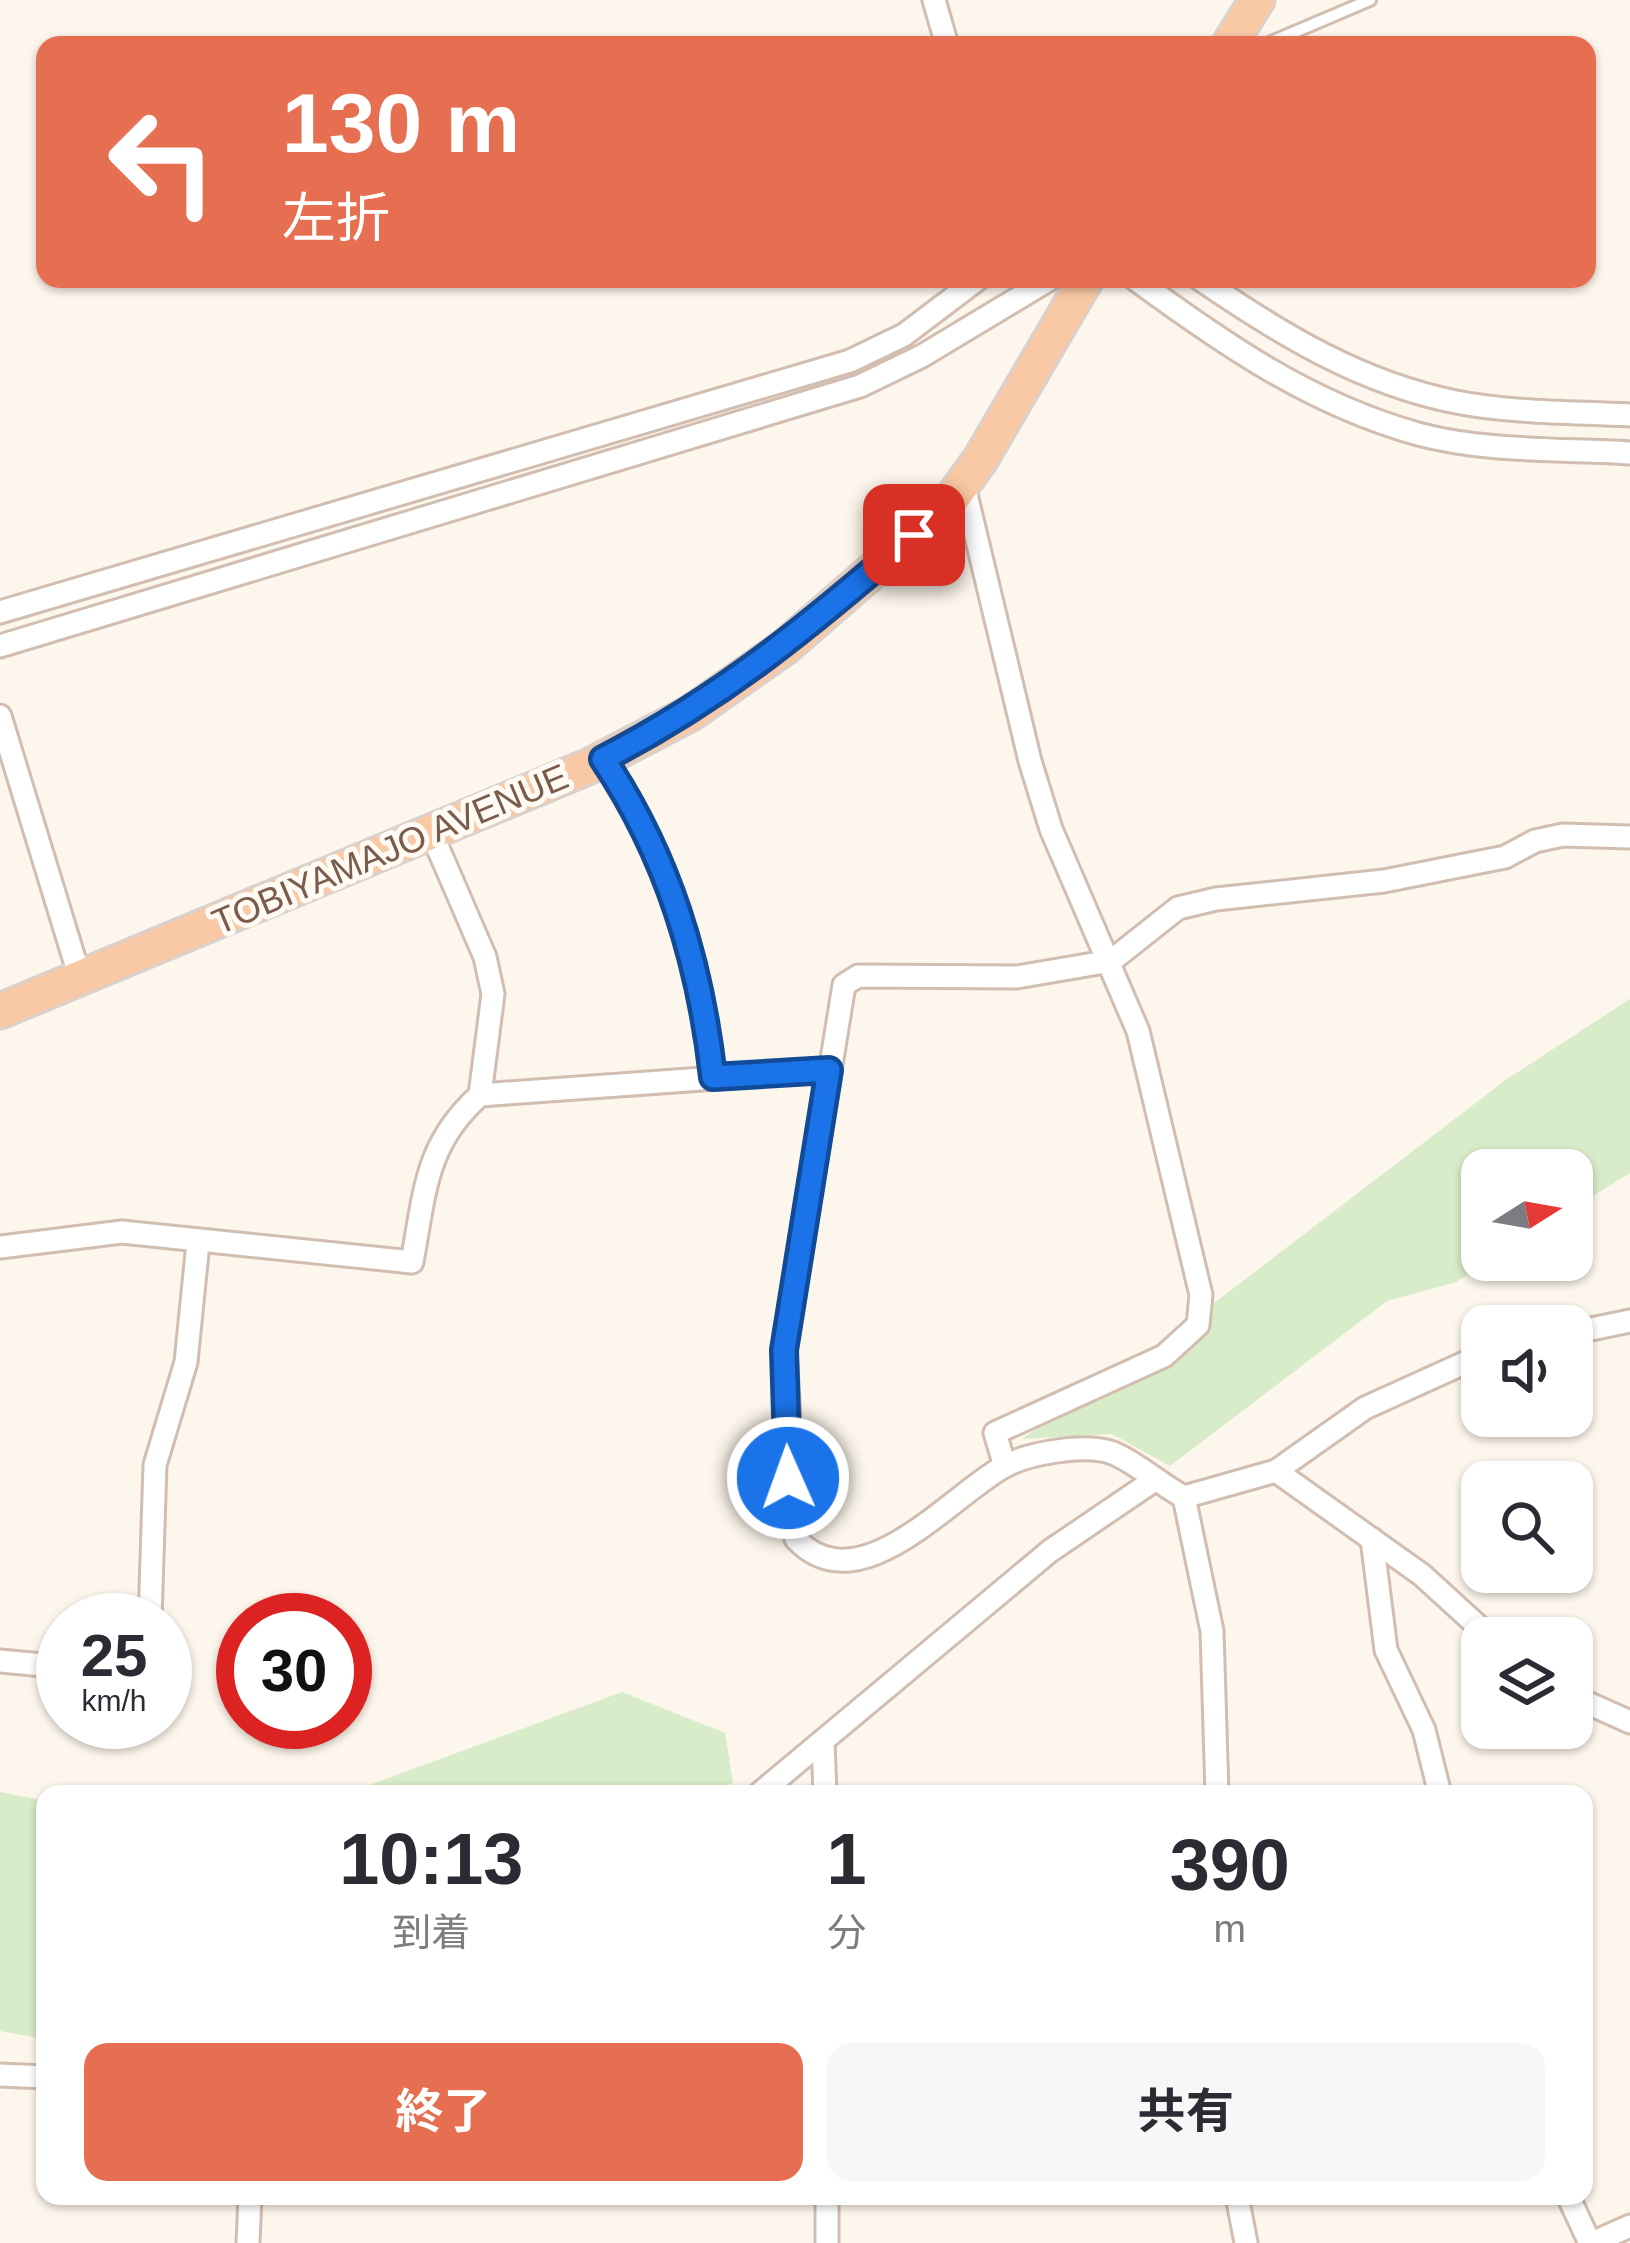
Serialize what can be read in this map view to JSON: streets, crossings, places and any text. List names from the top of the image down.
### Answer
{
  "streets": {
    "highway": ["TOBIYAMAJO AVENUE"]
  },
  "north": "right",
  "page": {
    "turn": ["130 m", "左折"],
    "speed": "25 km/h",
    "limit": "30",
    "eta": [
      "10:13",
      "到着",
      "1",
      "分",
      "390",
      "m"
    ],
    "buttons": ["終了", "共有"]
  }
}
